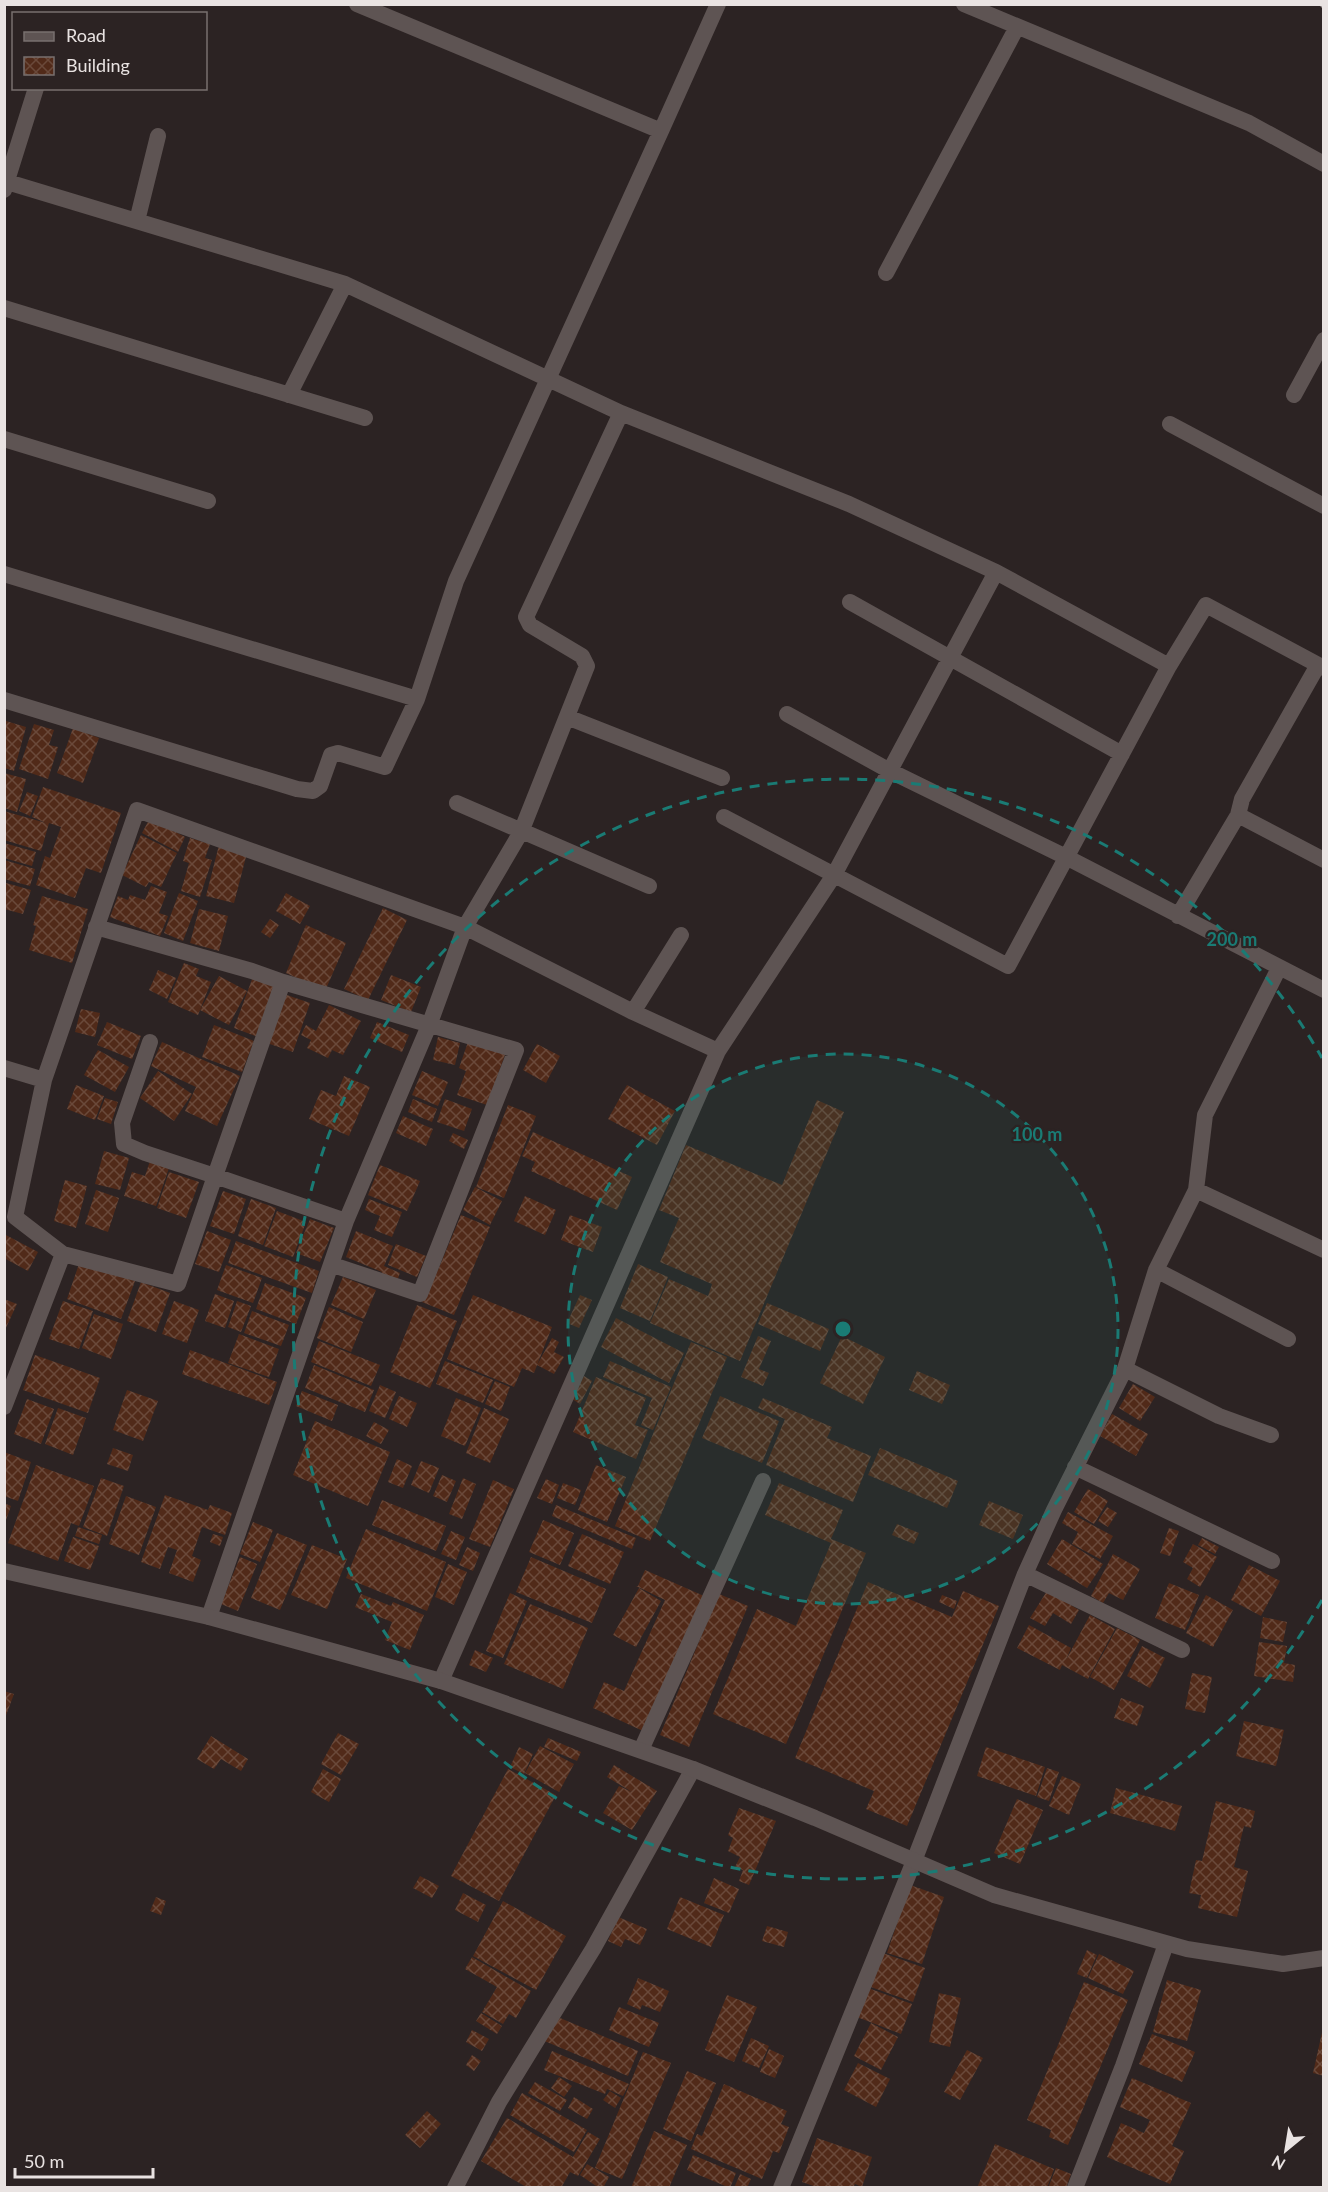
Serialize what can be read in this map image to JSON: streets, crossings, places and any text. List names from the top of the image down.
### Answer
{
  "legend": ["Road", "Building"],
  "scale_bar": "50 m",
  "north": "bottom left",
  "rings": ["200 m", "100 m"]
}
